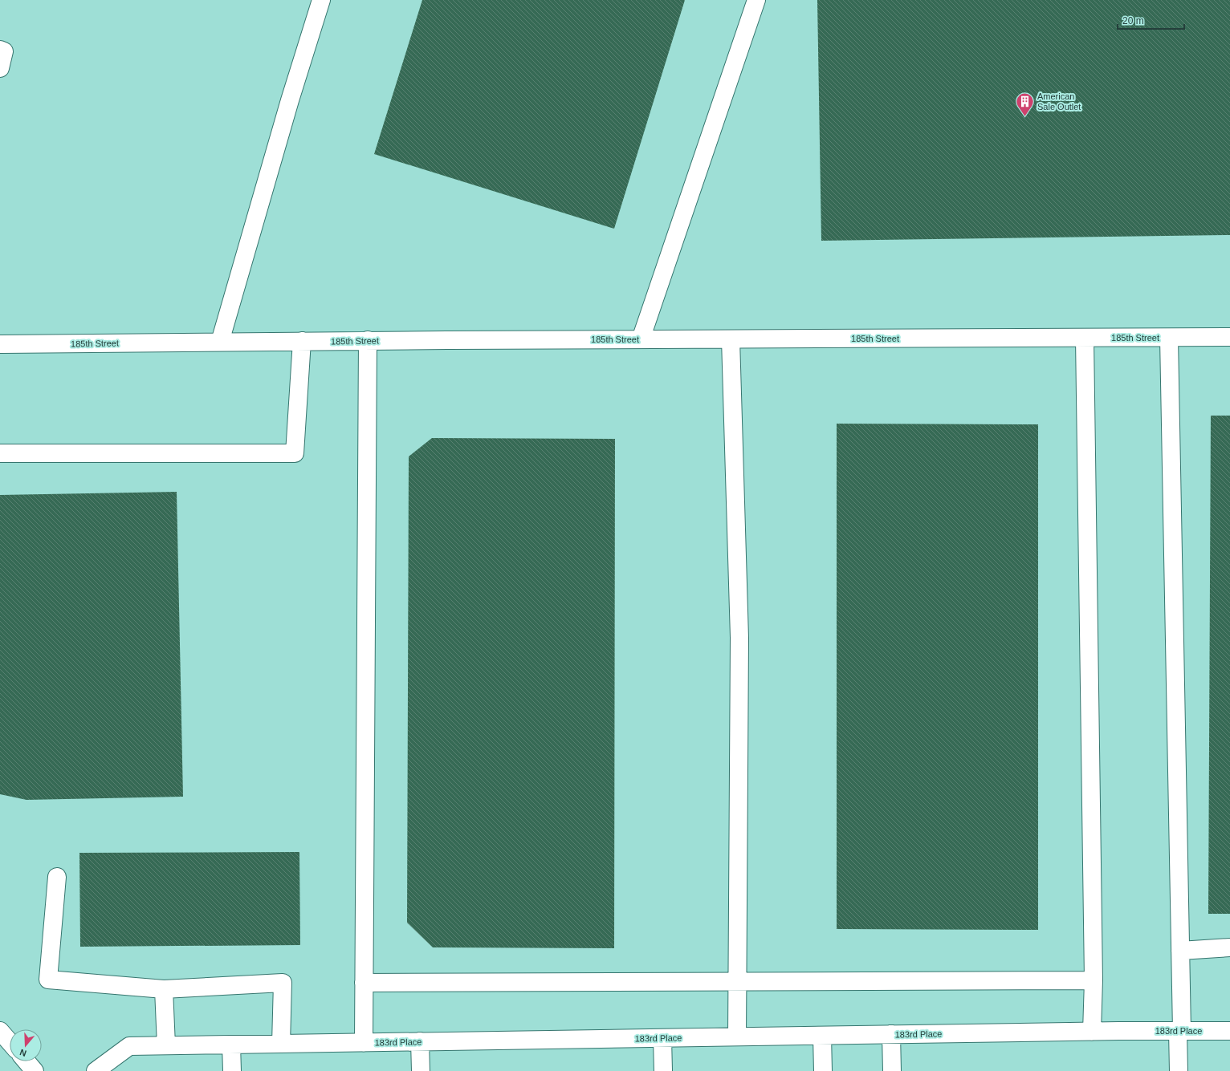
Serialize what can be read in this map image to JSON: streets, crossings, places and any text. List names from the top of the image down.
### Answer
{
  "streets": {
    "street": ["185th Street", "183rd Place"]
  },
  "places": {
    "building": ["American Sale Outlet"]
  },
  "scale_bar": "20 m",
  "north": "bottom"
}
